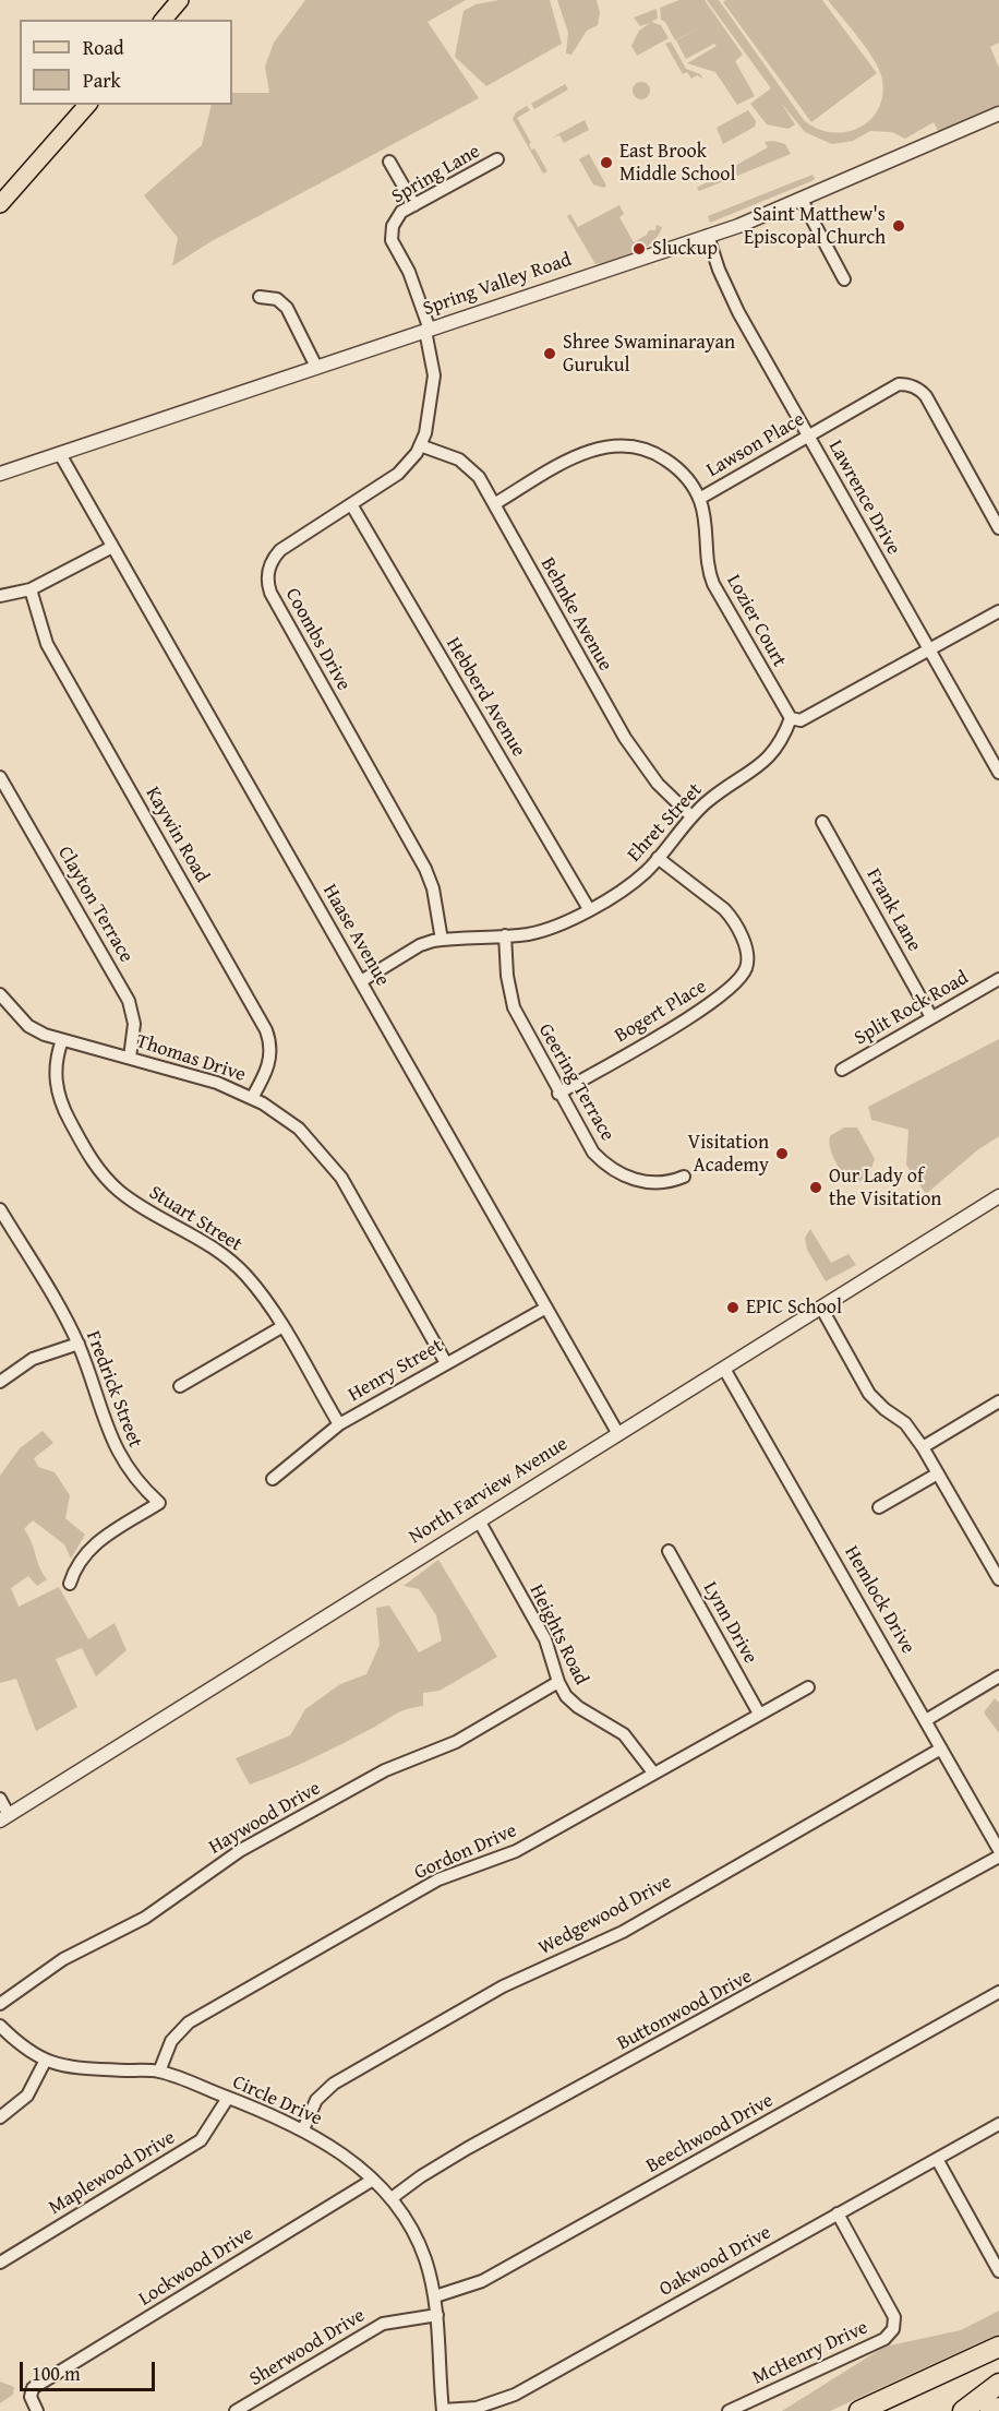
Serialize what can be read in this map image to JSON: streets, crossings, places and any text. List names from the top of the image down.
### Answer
{
  "streets": {
    "street": [
      "Spring Lane",
      "Spring Valley Road",
      "Lawson Place",
      "Lawrence Drive",
      "Behnke Avenue",
      "Lozier Court",
      "Coombs Drive",
      "Hebberd Avenue",
      "Ehret Street",
      "Kaywin Road",
      "Clayton Terrace",
      "Frank Lane",
      "Haase Avenue",
      "Split Rock Road",
      "Bogert Place",
      "Thomas Drive",
      "Geering Terrace",
      "Stuart Street",
      "Henry Street",
      "Fredrick Street",
      "North Farview Avenue",
      "Hemlock Drive",
      "Lynn Drive",
      "Heights Road",
      "Haywood Drive",
      "Gordon Drive",
      "Wedgewood Drive",
      "Buttonwood Drive",
      "Circle Drive",
      "Beechwood Drive",
      "Maplewood Drive",
      "Oakwood Drive",
      "Lockwood Drive",
      "Sherwood Drive",
      "McHenry Drive"
    ]
  },
  "crossings": [
    ["Spring Lane", "Spring Valley Road"],
    ["Spring Lane", "Coombs Drive"],
    ["Spring Valley Road", "Lawrence Drive"],
    ["Spring Valley Road", "Coombs Drive"],
    ["Spring Valley Road", "Haase Avenue"],
    ["Lawson Place", "Lawrence Drive"],
    ["Lawson Place", "Behnke Avenue"],
    ["Lawson Place", "Lozier Court"],
    ["Behnke Avenue", "Coombs Drive"],
    ["Behnke Avenue", "Ehret Street"],
    ["Lozier Court", "Ehret Street"],
    ["Coombs Drive", "Hebberd Avenue"],
    ["Coombs Drive", "Ehret Street"],
    ["Hebberd Avenue", "Ehret Street"],
    ["Ehret Street", "Haase Avenue"],
    ["Ehret Street", "Bogert Place"],
    ["Ehret Street", "Geering Terrace"],
    ["Kaywin Road", "Thomas Drive"],
    ["Clayton Terrace", "Thomas Drive"],
    ["Frank Lane", "Split Rock Road"],
    ["Haase Avenue", "Henry Street"],
    ["Haase Avenue", "North Farview Avenue"],
    ["Bogert Place", "Geering Terrace"],
    ["Thomas Drive", "Stuart Street"],
    ["Thomas Drive", "Henry Street"],
    ["Stuart Street", "Henry Street"],
    ["North Farview Avenue", "Hemlock Drive"],
    ["North Farview Avenue", "Heights Road"],
    ["Hemlock Drive", "Wedgewood Drive"],
    ["Lynn Drive", "Gordon Drive"],
    ["Heights Road", "Haywood Drive"],
    ["Heights Road", "Gordon Drive"],
    ["Gordon Drive", "Circle Drive"],
    ["Wedgewood Drive", "Circle Drive"],
    ["Buttonwood Drive", "Circle Drive"],
    ["Circle Drive", "Beechwood Drive"],
    ["Circle Drive", "Maplewood Drive"],
    ["Circle Drive", "Oakwood Drive"],
    ["Circle Drive", "Lockwood Drive"],
    ["Circle Drive", "Sherwood Drive"],
    ["Oakwood Drive", "McHenry Drive"]
  ],
  "places": [
    "East Brook Middle School",
    "Saint Matthew's Episcopal Church",
    "Sluckup",
    "Shree Swaminarayan Gurukul",
    "Visitation Academy",
    "Our Lady of the Visitation",
    "EPIC School"
  ],
  "legend": ["Road", "Park"],
  "scale_bar": "100 m"
}
